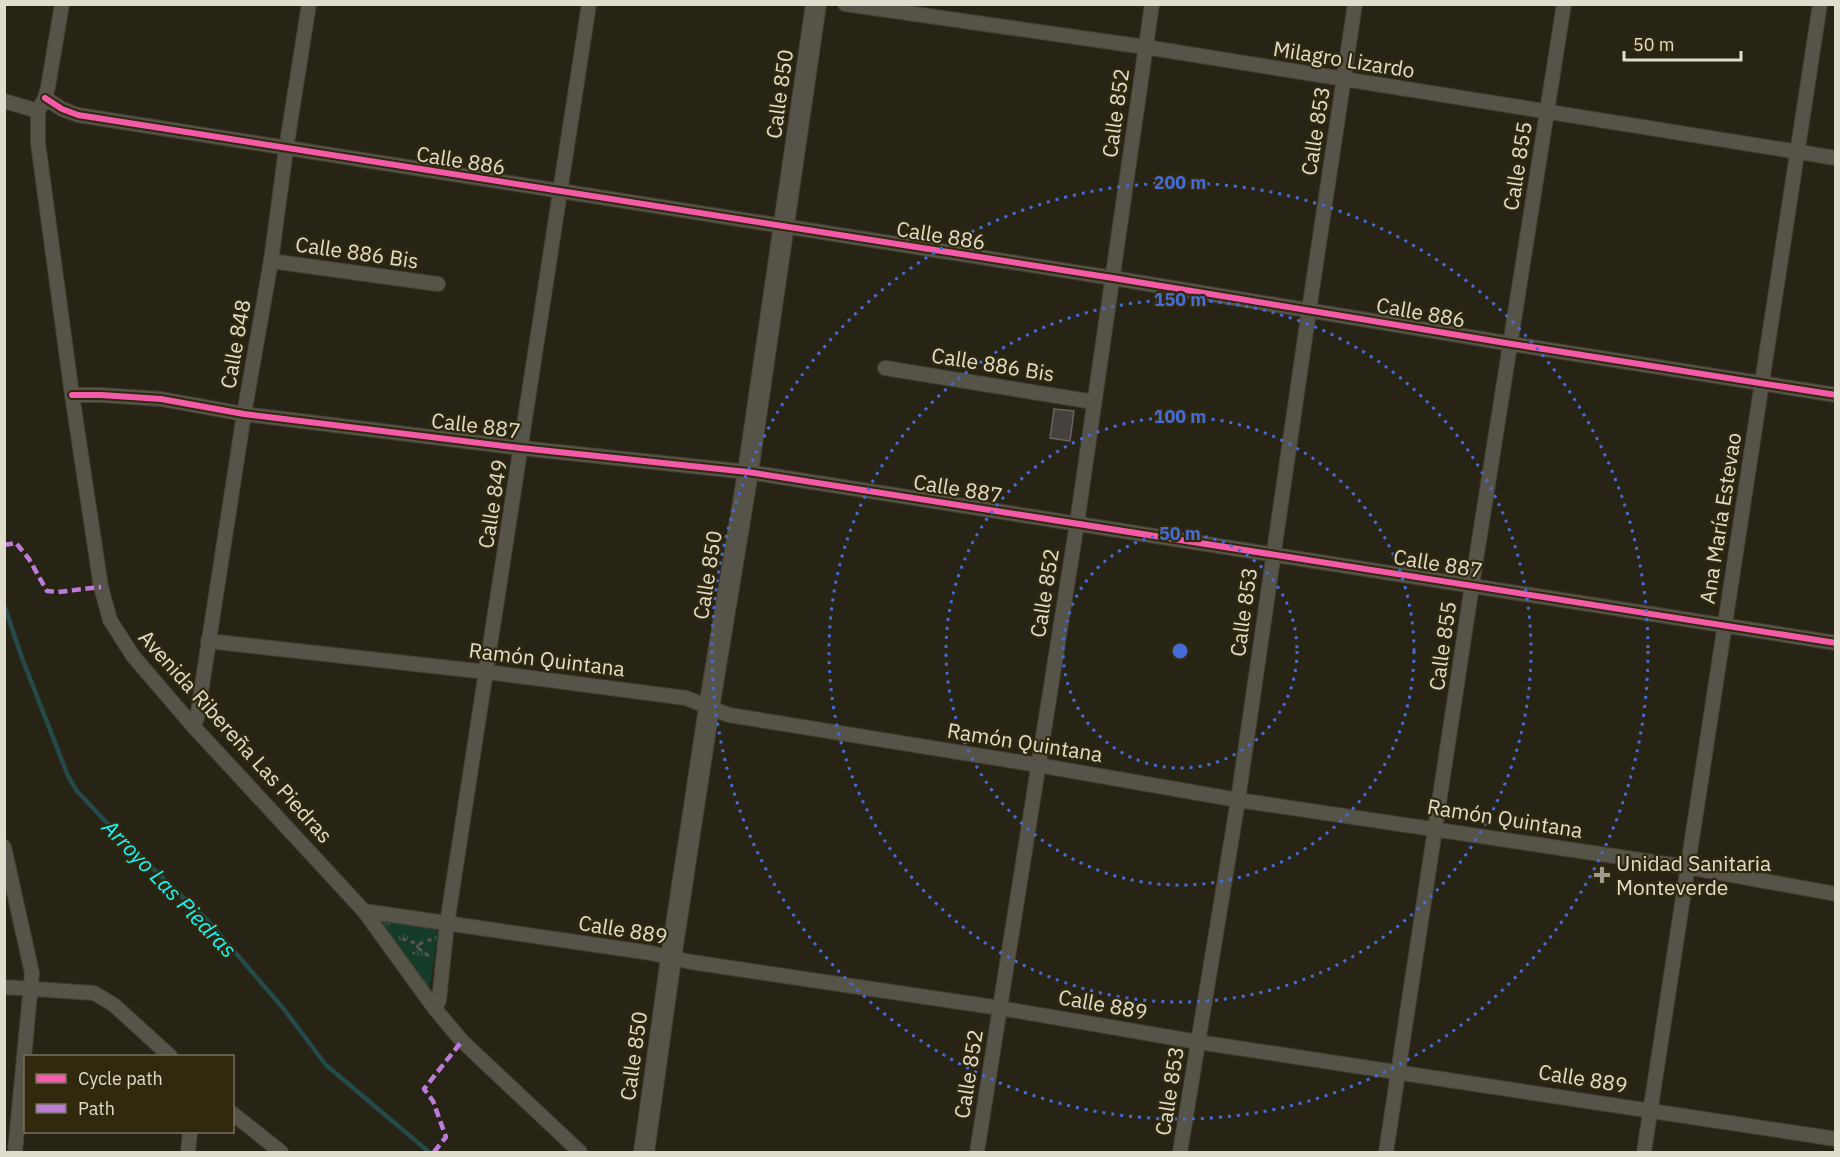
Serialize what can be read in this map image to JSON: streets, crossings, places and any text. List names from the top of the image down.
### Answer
{
  "streets": {
    "main road": ["Calle 850"],
    "street": [
      "Milagro Lizardo",
      "Calle 852",
      "Calle 853",
      "Calle 886",
      "Calle 855",
      "Calle 886 Bis",
      "Calle 848",
      "Calle 887",
      "Calle 849",
      "Ana María Estevao",
      "Ramón Quintana",
      "Avenida Ribereña Las Piedras",
      "Calle 889"
    ]
  },
  "crossings": [
    ["Milagro Lizardo", "Calle 852"],
    ["Milagro Lizardo", "Calle 853"],
    ["Milagro Lizardo", "Calle 855"],
    ["Milagro Lizardo", "Ana María Estevao"],
    ["Calle 850", "Calle 886"],
    ["Calle 850", "Calle 887"],
    ["Calle 850", "Ramón Quintana"],
    ["Calle 850", "Calle 889"],
    ["Calle 852", "Calle 886"],
    ["Calle 852", "Calle 886 Bis"],
    ["Calle 852", "Calle 887"],
    ["Calle 852", "Ramón Quintana"],
    ["Calle 852", "Calle 889"],
    ["Calle 853", "Calle 886"],
    ["Calle 853", "Calle 887"],
    ["Calle 853", "Ramón Quintana"],
    ["Calle 853", "Calle 889"],
    ["Calle 886", "Calle 855"],
    ["Calle 886", "Calle 848"],
    ["Calle 886", "Calle 849"],
    ["Calle 886", "Ana María Estevao"],
    ["Calle 886", "Avenida Ribereña Las Piedras"],
    ["Calle 855", "Calle 887"],
    ["Calle 855", "Ramón Quintana"],
    ["Calle 855", "Calle 889"],
    ["Calle 886 Bis", "Calle 848"],
    ["Calle 848", "Calle 887"],
    ["Calle 848", "Ramón Quintana"],
    ["Calle 848", "Avenida Ribereña Las Piedras"],
    ["Calle 887", "Calle 849"],
    ["Calle 887", "Ana María Estevao"],
    ["Calle 887", "Avenida Ribereña Las Piedras"],
    ["Calle 849", "Ramón Quintana"],
    ["Calle 849", "Avenida Ribereña Las Piedras"],
    ["Calle 849", "Calle 889"],
    ["Ana María Estevao", "Ramón Quintana"],
    ["Ana María Estevao", "Calle 889"],
    ["Avenida Ribereña Las Piedras", "Calle 889"]
  ],
  "water": ["Arroyo Las Piedras"],
  "places": {
    "health": ["Unidad Sanitaria Monteverde"]
  },
  "legend": ["Cycle path", "Path"],
  "scale_bar": "50 m",
  "rings": [
    "200 m",
    "150 m",
    "100 m",
    "50 m"
  ]
}
